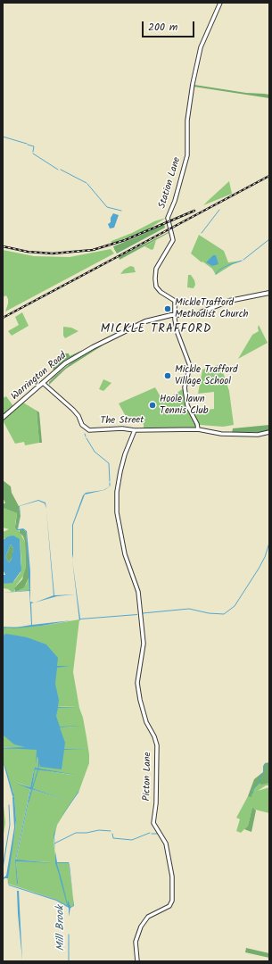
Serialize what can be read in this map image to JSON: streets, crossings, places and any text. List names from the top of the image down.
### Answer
{
  "streets": {
    "main road": ["Warrington Road"],
    "street": ["Station Lane", "The Street", "Picton Lane"]
  },
  "crossings": [
    ["Station Lane", "Warrington Road"],
    ["Warrington Road", "The Street"],
    ["The Street", "Picton Lane"]
  ],
  "districts": ["MICKLE TRAFFORD"],
  "water": ["Mill Brook"],
  "places": ["MickleTrafford Methodist Church", "Mickle Trafford Village School", "Hoole lawn Tennis Club"],
  "scale_bar": "200 m"
}
